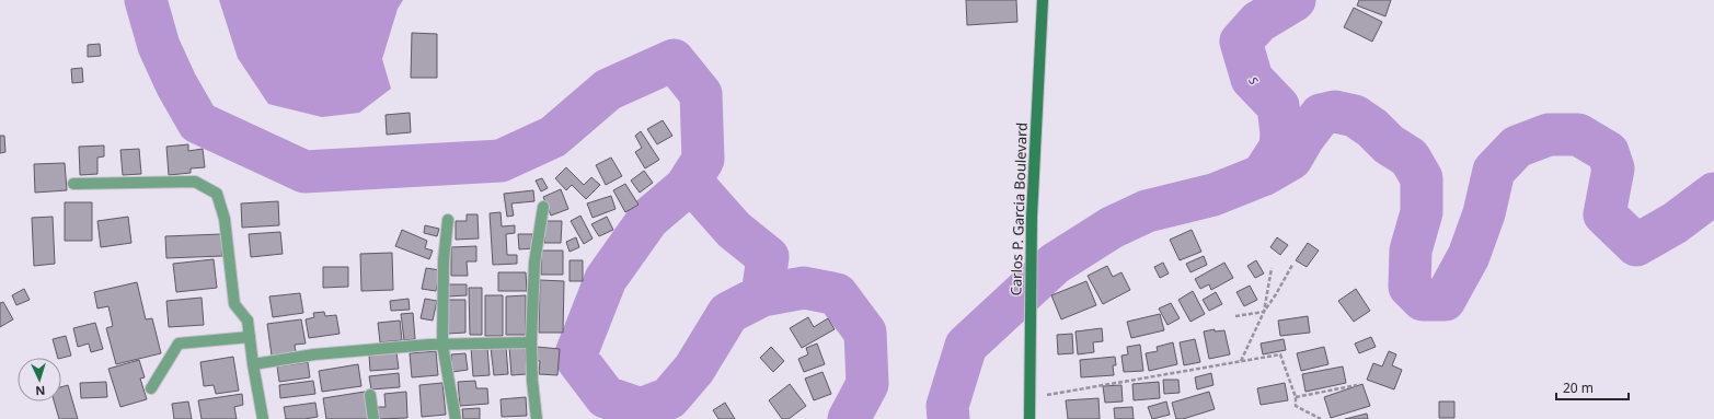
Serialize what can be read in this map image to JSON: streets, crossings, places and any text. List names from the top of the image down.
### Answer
{
  "streets": {
    "main road": ["Carlos P. Garcia Boulevard"]
  },
  "water": ["s"],
  "scale_bar": "20 m",
  "north": "bottom"
}
